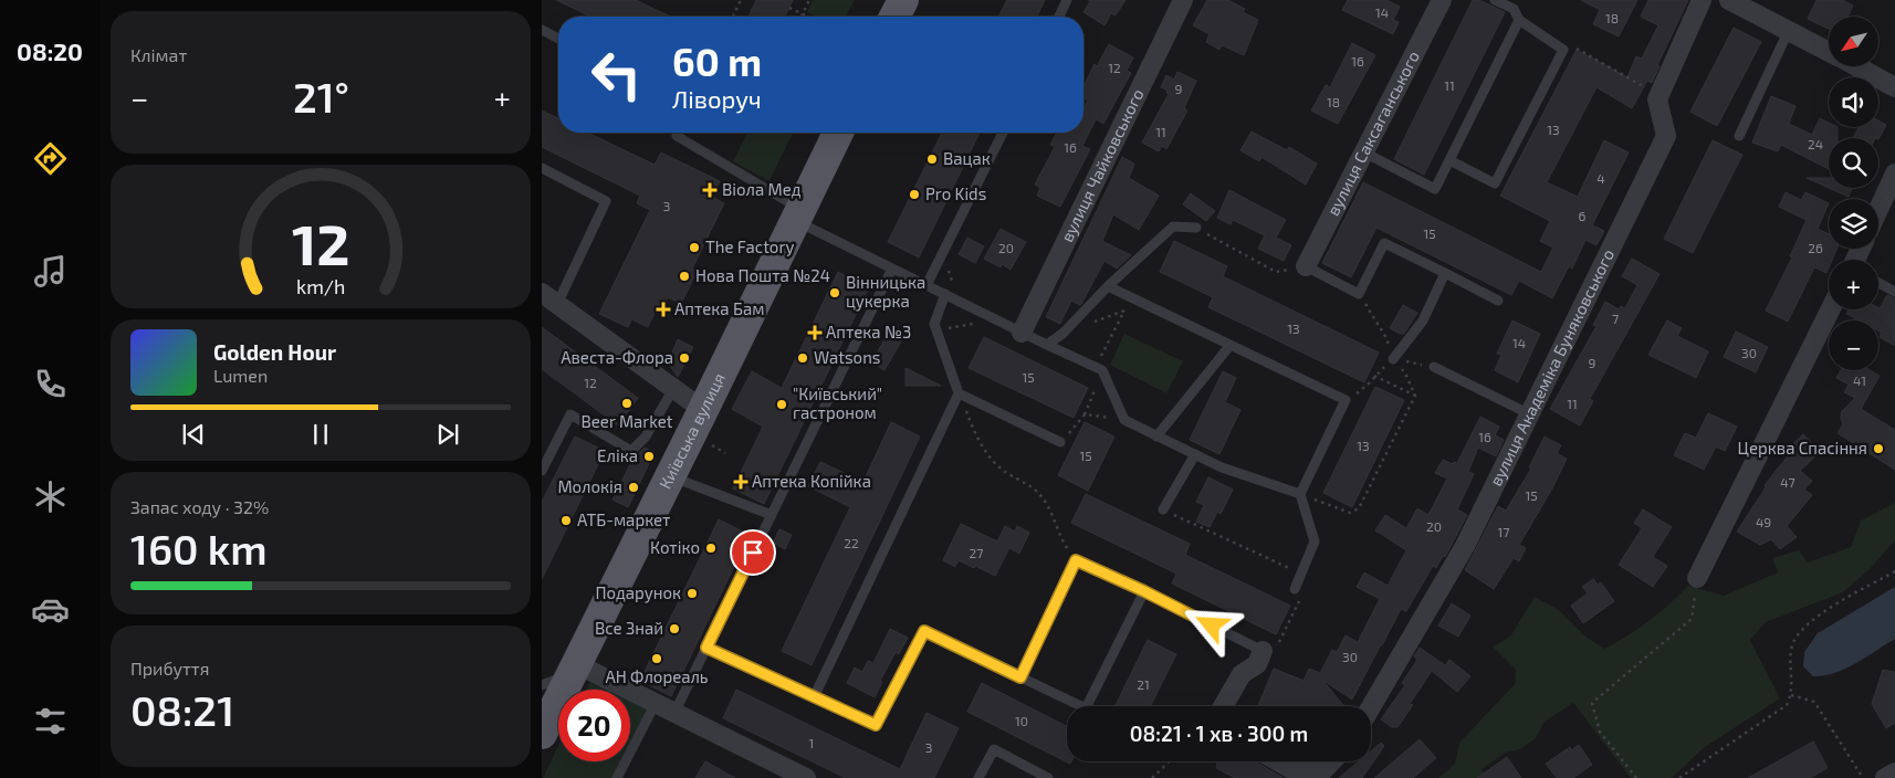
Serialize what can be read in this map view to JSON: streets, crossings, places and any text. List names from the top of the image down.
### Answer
{
  "streets": {
    "main road": ["Київська вулиця"],
    "street": ["вулиця Саксаганського", "вулиця Чайковського", "вулиця Академіка Буняковського"]
  },
  "places": {
    "other": [
      "Вацак",
      "Pro Kids",
      "The Factory",
      "Нова Пошта №24",
      "Вінницька цукерка",
      "Авеста-Флора",
      "Watsons",
      "Beer Market",
      "\"Київський\" гастроном",
      "Церква Спасіння",
      "Еліка",
      "Молокія",
      "АТБ-маркет",
      "Котіко",
      "Подарунок",
      "Все Знай",
      "АН Флореаль"
    ],
    "health": [
      "Віола Мед",
      "Аптека Бам",
      "Аптека №3",
      "Аптека Копійка"
    ]
  },
  "house_numbers": [
    "14",
    "18",
    "16",
    "12",
    "11",
    "9",
    "18",
    "13",
    "11",
    "24",
    "16",
    "4",
    "3",
    "6",
    "15",
    "20",
    "26",
    "7",
    "13",
    "14",
    "30",
    "9",
    "15",
    "41",
    "12",
    "11",
    "16",
    "13",
    "15",
    "47",
    "15",
    "49",
    "20",
    "17",
    "22",
    "27",
    "30",
    "21",
    "10",
    "1",
    "3"
  ],
  "north": "bottom left",
  "page": {
    "tabs": "08:20",
    "tile": [
      "Клімат",
      ["Запас ходу · 32%", "160 km"],
      ["Прибуття", "08:21"]
    ],
    "map_buttons": ["+", "−"],
    "turn": ["60 m", "Ліворуч"],
    "heat": ["−", "21°", "+"],
    "song": ["Golden Hour", "Lumen"],
    "limit": "20",
    "trip": "08:21 · 1 хв · 300 m",
    "gauge": ["12", "km/h"]
  }
}
